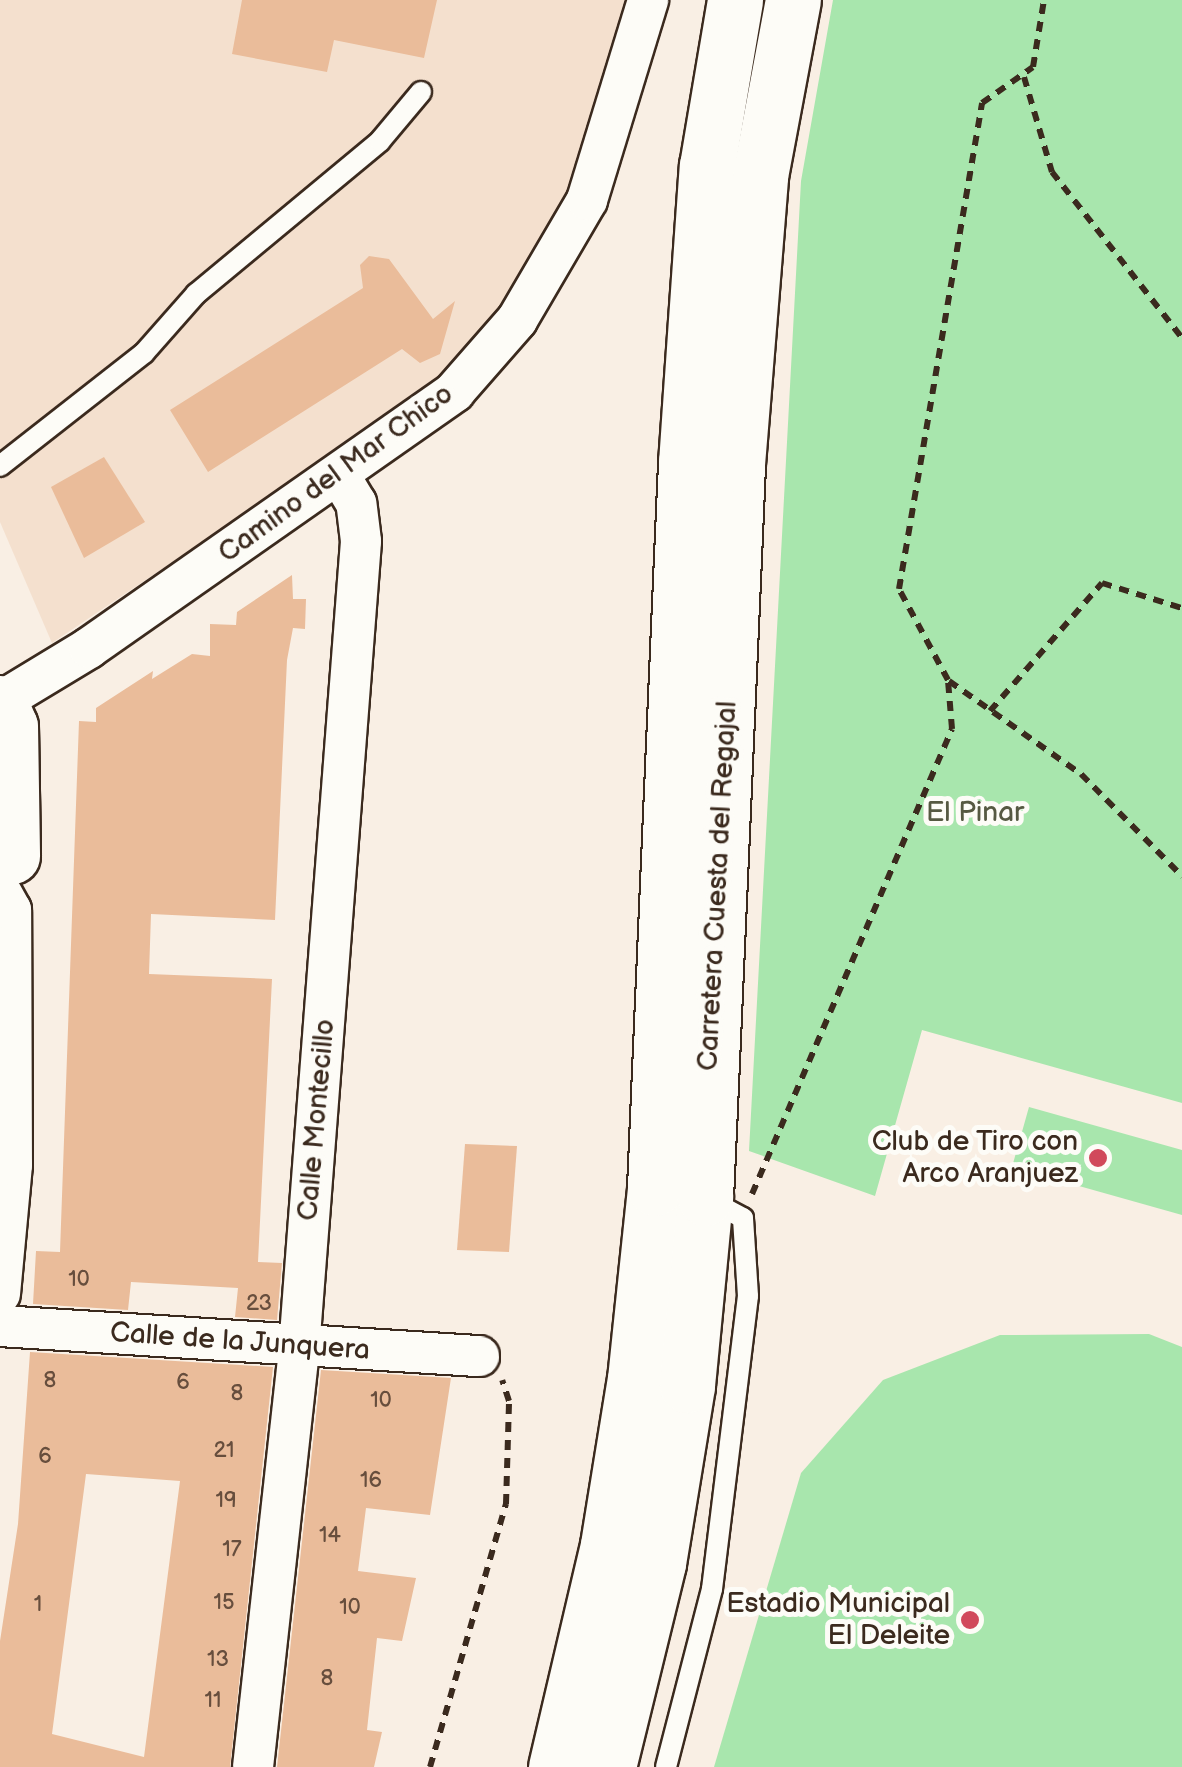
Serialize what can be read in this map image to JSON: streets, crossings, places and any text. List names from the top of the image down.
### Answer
{
  "streets": {
    "main road": ["Carretera Cuesta del Regajal"],
    "street": ["Camino del Mar Chico", "Calle Montecillo", "Calle de la Junquera"]
  },
  "crossings": [
    ["Camino del Mar Chico", "Calle Montecillo"],
    ["Calle Montecillo", "Calle de la Junquera"]
  ],
  "parks": ["El Pinar"],
  "places": ["Club de Tiro con Arco Aranjuez", "Estadio Municipal El Deleite"],
  "house_numbers": [
    "10",
    "23",
    "8",
    "6",
    "8",
    "10",
    "21",
    "6",
    "16",
    "19",
    "14",
    "17",
    "15",
    "1",
    "10",
    "13",
    "8",
    "11"
  ]
}
